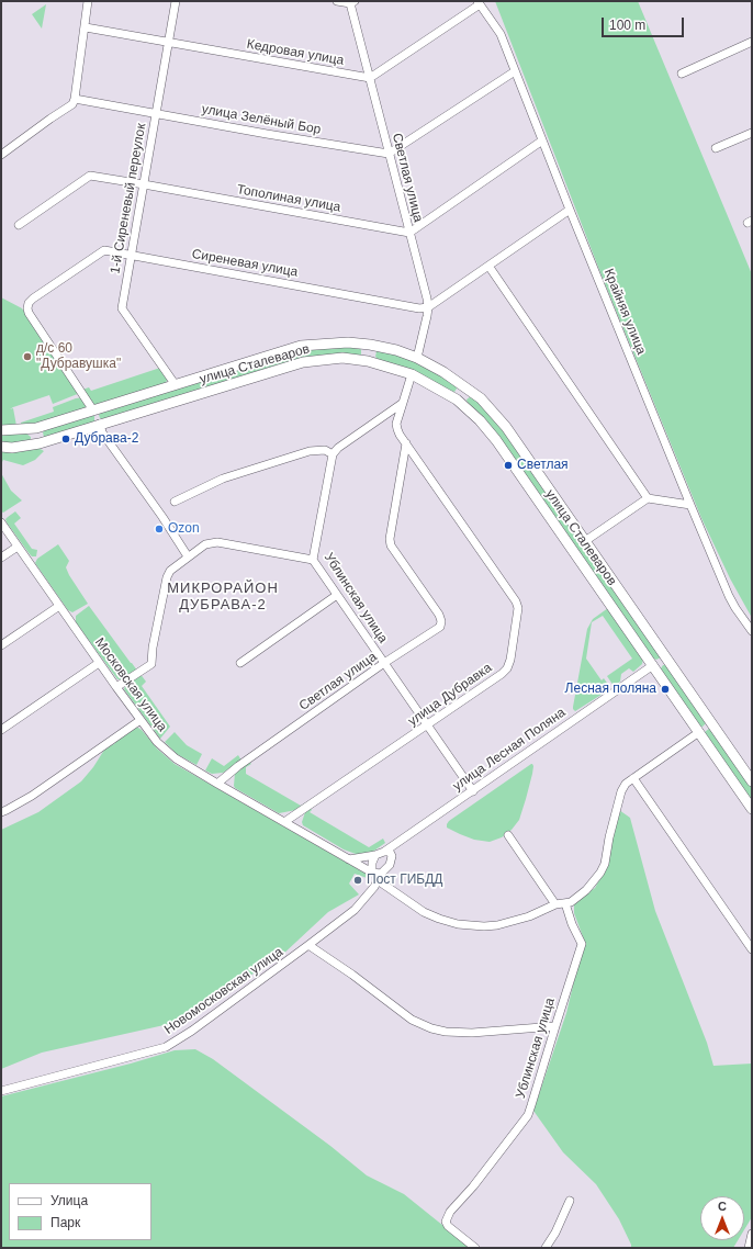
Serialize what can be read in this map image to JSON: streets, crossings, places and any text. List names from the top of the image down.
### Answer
{
  "streets": {
    "main road": ["улица Сталеваров"],
    "street": [
      "Кедровая улица",
      "улица Зелёный Бор",
      "Светлая улица",
      "1-й Сиреневый переулок",
      "Тополиная улица",
      "Сиреневая улица",
      "Крайняя улица",
      "Ублинская улица",
      "Московская улица",
      "улица Дубравка",
      "улица Лесная Поляна",
      "Новомосковская улица"
    ]
  },
  "crossings": [
    ["Кедровая улица", "Светлая улица"],
    ["Кедровая улица", "1-й Сиреневый переулок"],
    ["улица Зелёный Бор", "Светлая улица"],
    ["улица Зелёный Бор", "1-й Сиреневый переулок"],
    ["Светлая улица", "Тополиная улица"],
    ["Светлая улица", "Сиреневая улица"],
    ["Светлая улица", "улица Сталеваров"],
    ["Светлая улица", "Ублинская улица"],
    ["Светлая улица", "Московская улица"],
    ["Светлая улица", "улица Дубравка"],
    ["1-й Сиреневый переулок", "Тополиная улица"],
    ["1-й Сиреневый переулок", "Сиреневая улица"],
    ["1-й Сиреневый переулок", "улица Сталеваров"],
    ["Сиреневая улица", "улица Сталеваров"],
    ["улица Сталеваров", "Московская улица"],
    ["улица Сталеваров", "улица Лесная Поляна"],
    ["Ублинская улица", "Московская улица"],
    ["Ублинская улица", "улица Дубравка"],
    ["Ублинская улица", "улица Лесная Поляна"],
    ["Московская улица", "улица Дубравка"],
    ["Московская улица", "улица Лесная Поляна"],
    ["Московская улица", "Новомосковская улица"],
    ["улица Лесная Поляна", "Новомосковская улица"]
  ],
  "districts": ["МИКРОРАЙОН ДУБРАВА-2"],
  "places": [
    "д/с 60 \"Дубравушка\"",
    "Дубрава-2",
    "Светлая",
    "Ozon",
    "Лесная поляна",
    "Пост ГИБДД"
  ],
  "legend": ["Улица", "Парк"],
  "scale_bar": "100 m",
  "north": "top"
}
